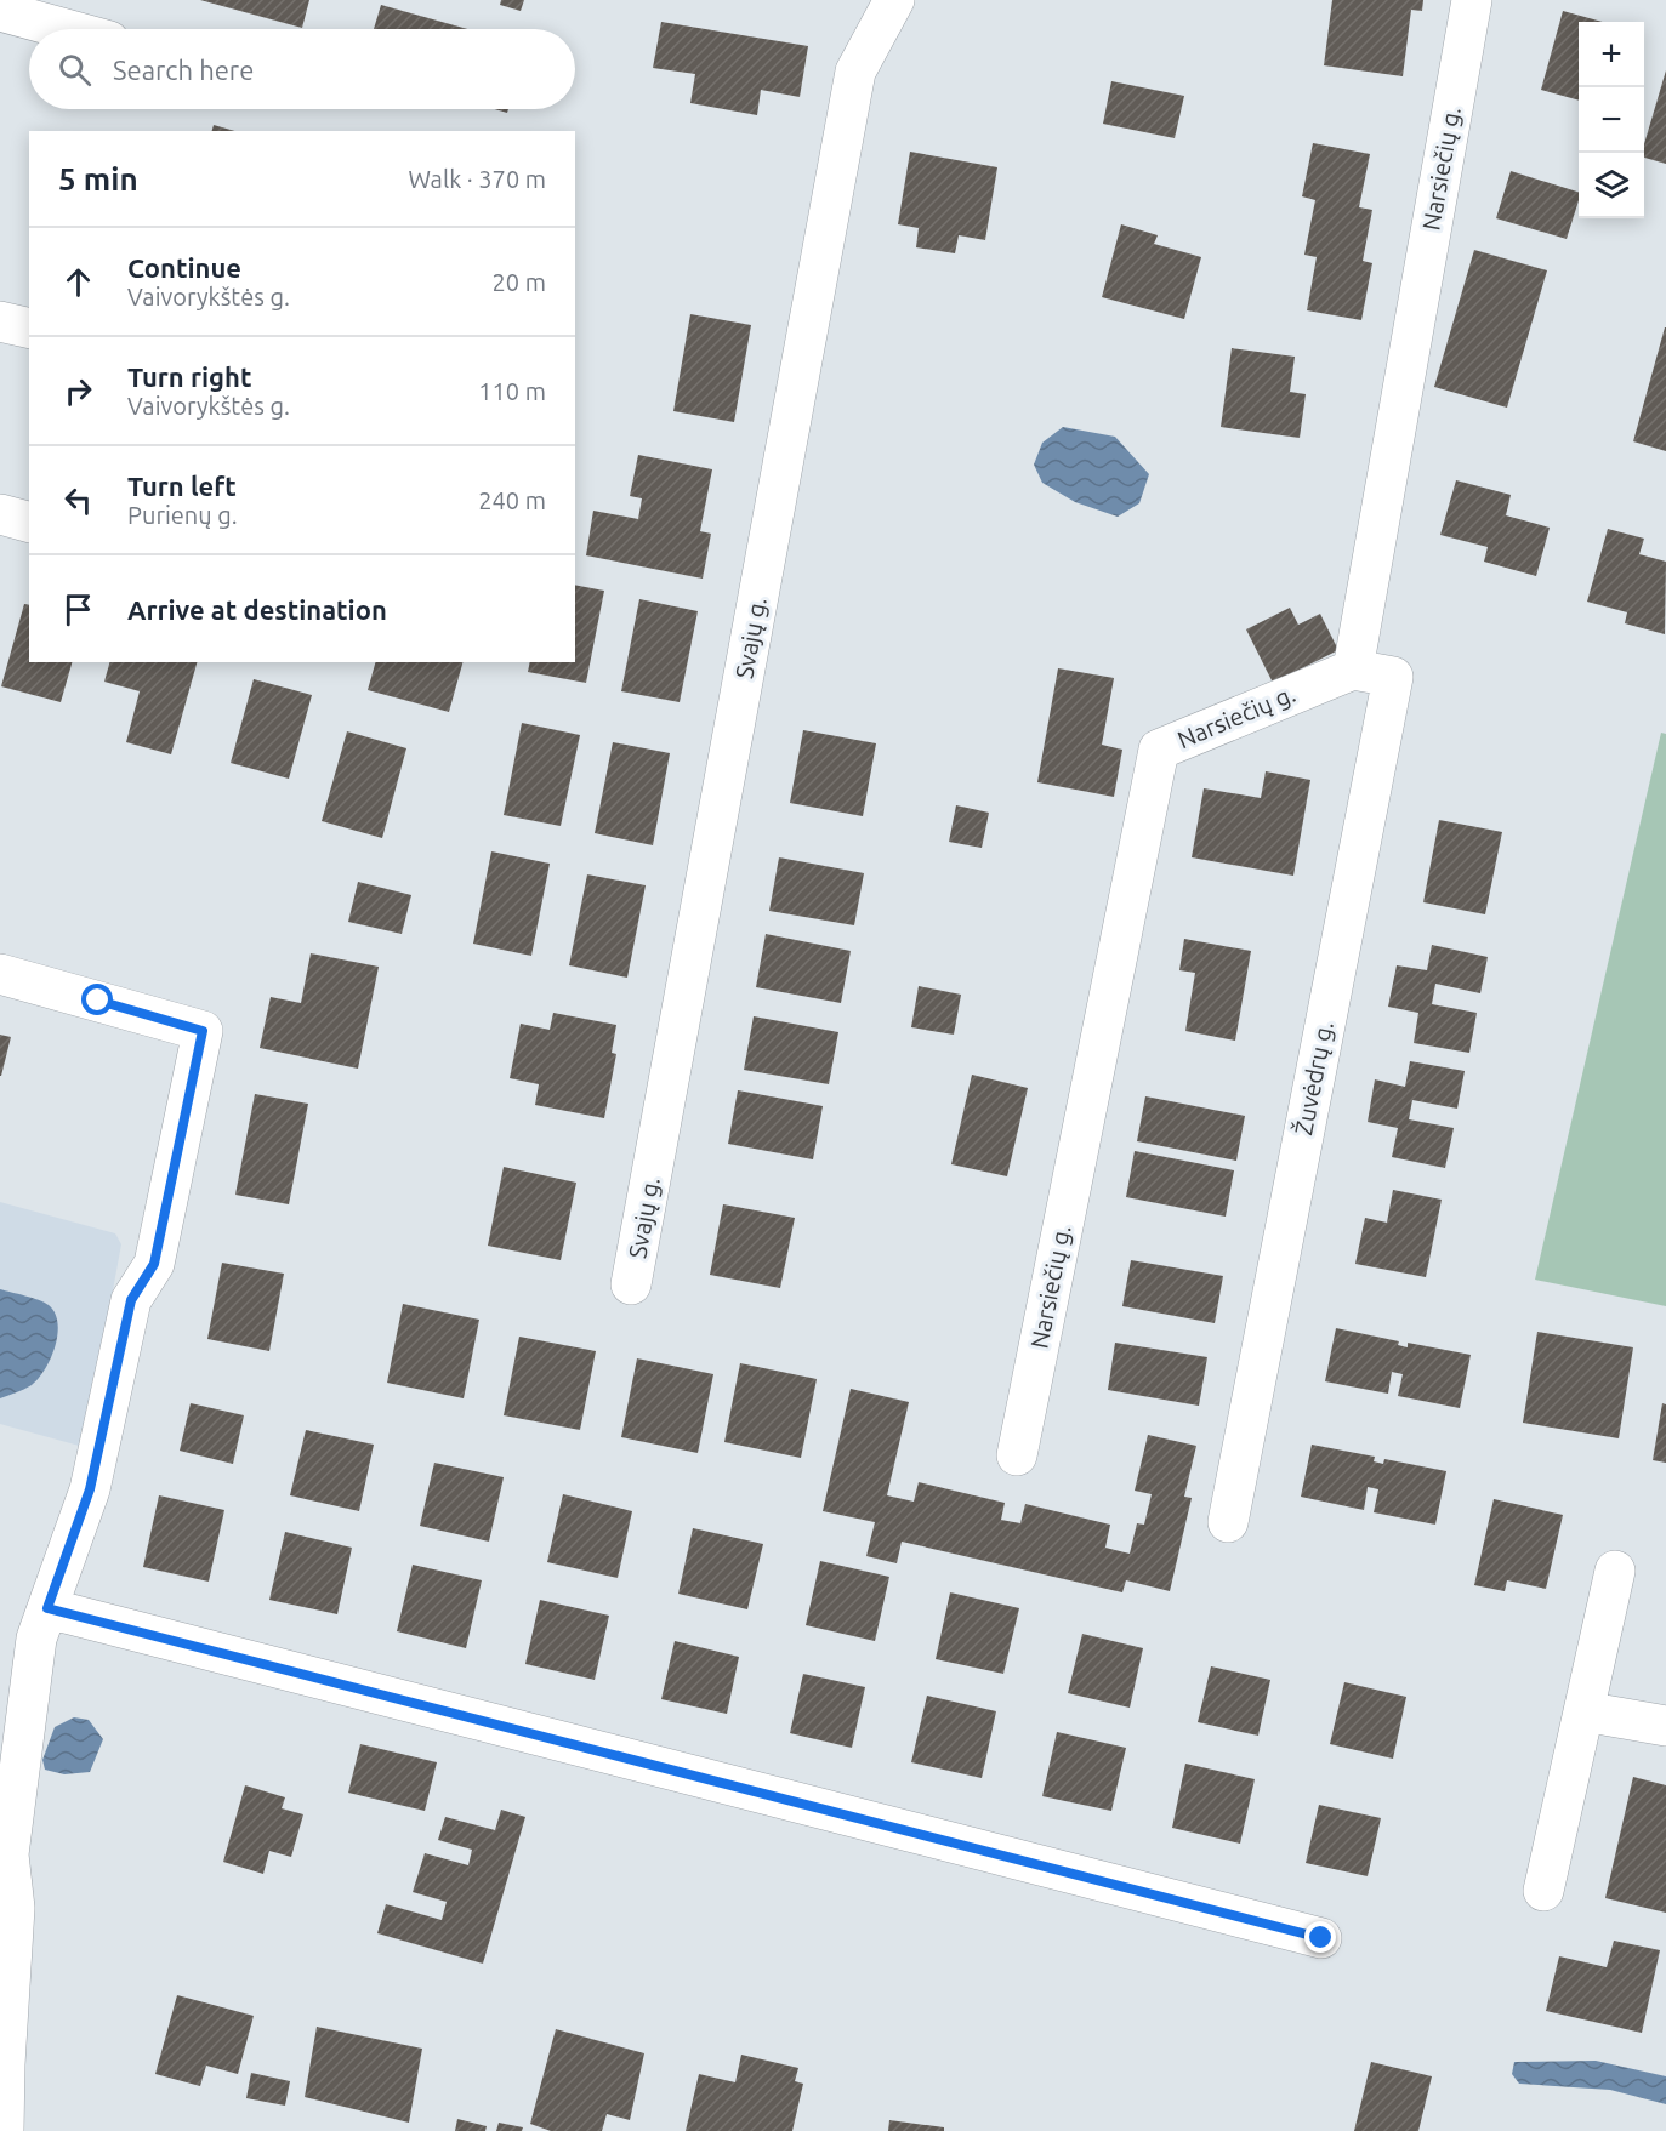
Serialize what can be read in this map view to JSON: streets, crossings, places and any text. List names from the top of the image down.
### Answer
{
  "streets": {
    "street": ["Narsiečių g.", "Svajų g.", "Žuvėdrų g."]
  },
  "crossings": [
    ["Narsiečių g.", "Žuvėdrų g."]
  ],
  "page": {
    "map_buttons": ["+", "−"],
    "search": "Search here",
    "heading": ["5 min", "Walk · 370 m"],
    "list": [
      ["Continue", "Vaivorykštės g.", "20 m"],
      ["Turn right", "Vaivorykštės g.", "110 m"],
      ["Turn left", "Purienų g.", "240 m"],
      "Arrive at destination"
    ]
  }
}
